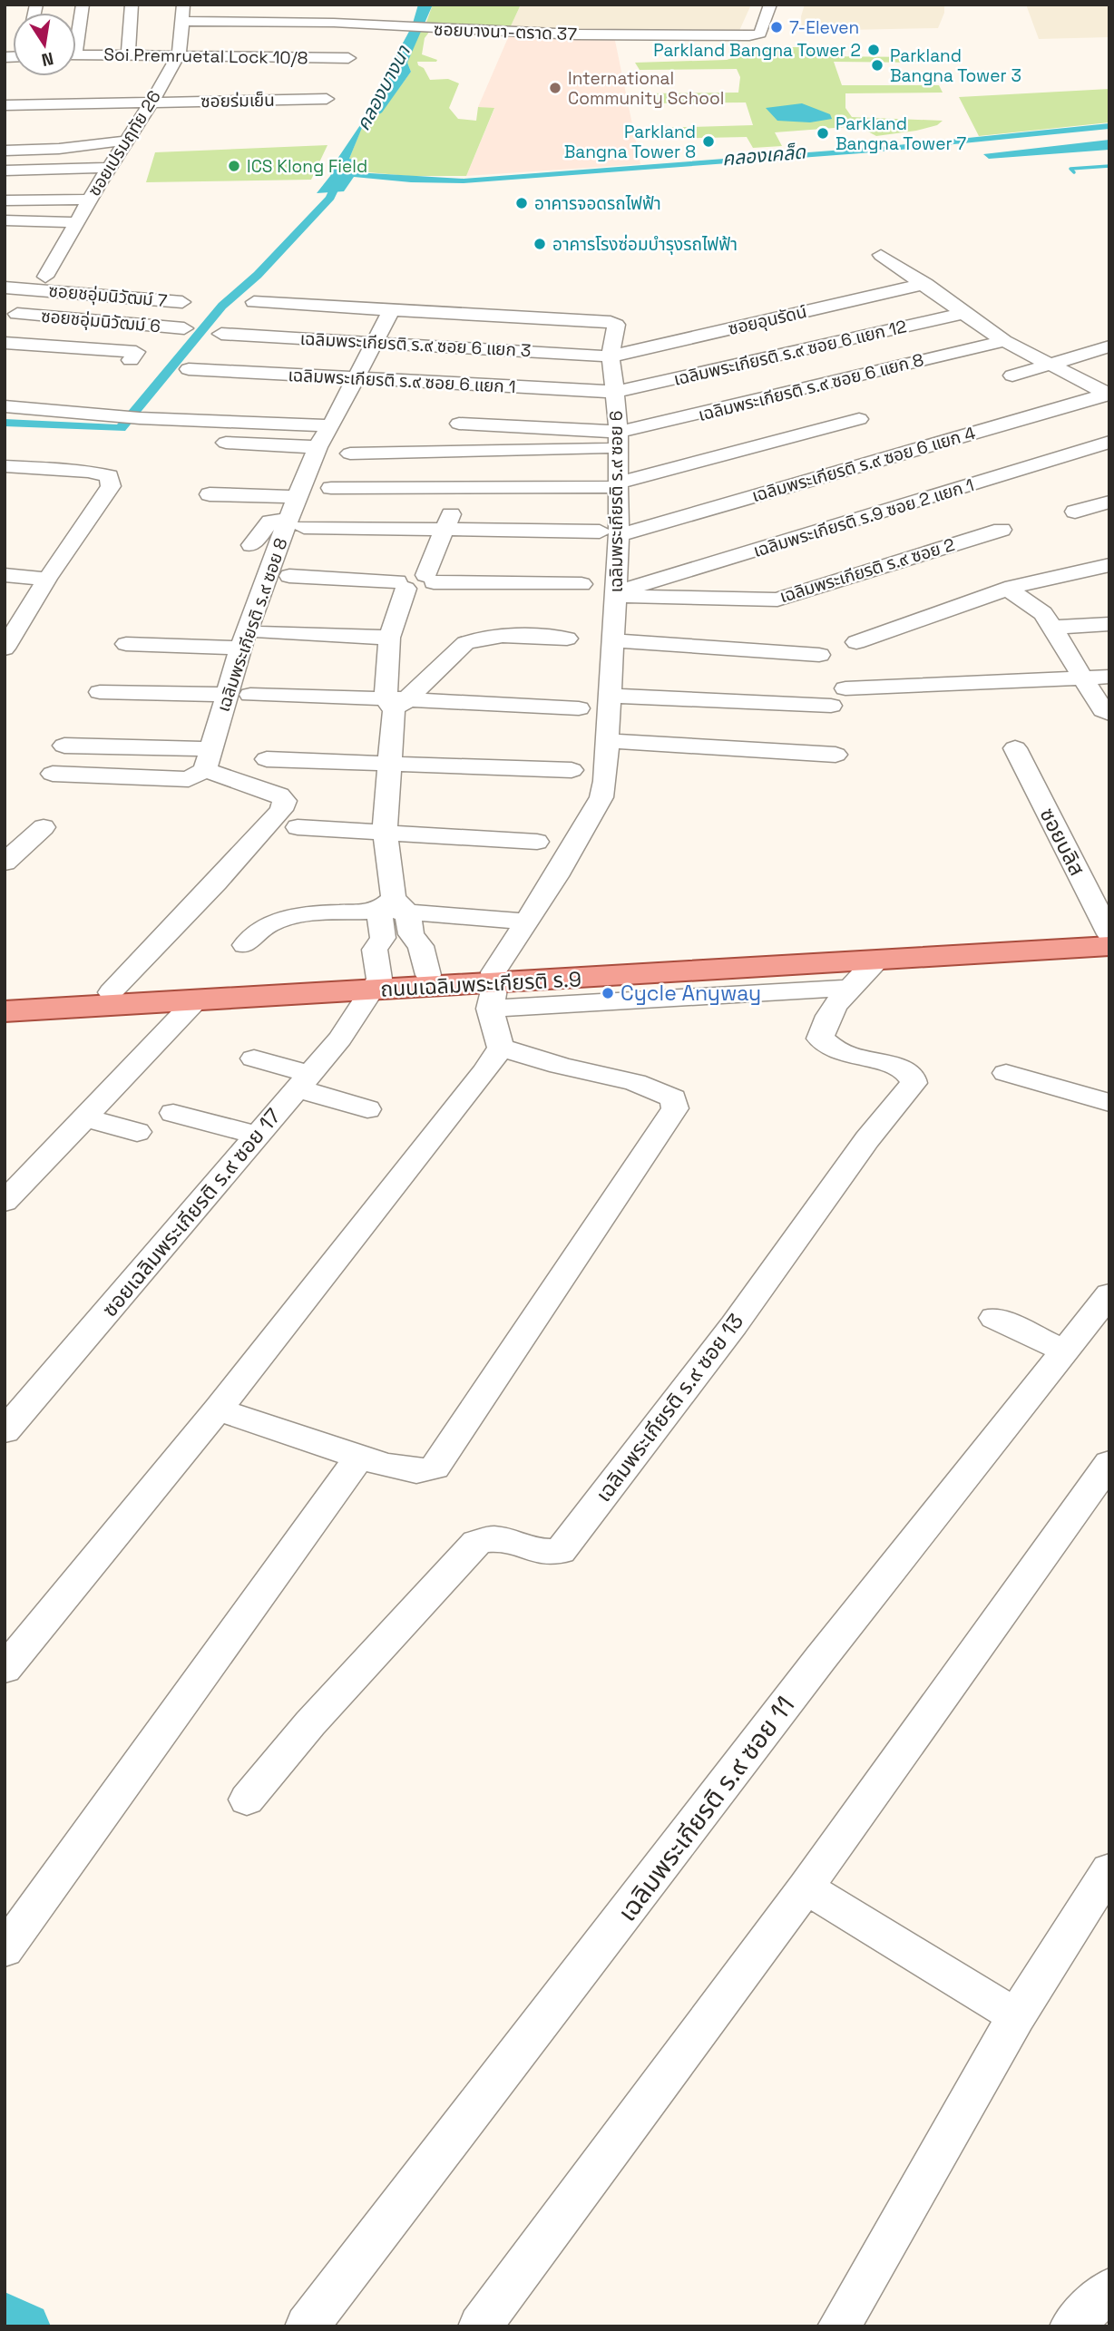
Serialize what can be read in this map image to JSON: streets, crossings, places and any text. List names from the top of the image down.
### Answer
{
  "streets": {
    "main road": ["ถนนเฉลิมพระเกียรติ ร.9"],
    "street": [
      "ซอยบางนา-ตราด 37",
      "Soi Premruetal Lock 10/8",
      "ซอยร่มเย็น",
      "ซอยเปรมฤทัย 26",
      "ซอยชอุ่มนิวัฒม์ 7",
      "ซอยอุนรัดน์",
      "ซอยชอุ่มนิวัฒม์ 6",
      "เฉลิมพระเกียรติ ร.๙ ซอย 6 แยก 3",
      "เฉลิมพระเกียรติ ร.๙ ซอย 6 แยก 12",
      "เฉลิมพระเกียรติ ร.๙ ซอย 6 แยก 1",
      "เฉลิมพระเกียรติ ร.๙ ซอย 6 แยก 8",
      "เฉลิมพระเกียรติ ร.๙ ซอย 6 แยก 4",
      "เฉลิมพระเกียรติ ร.๙ ซอย 6",
      "เฉลิมพระเกียรติ ร.9 ซอย 2 แยก 1",
      "เฉลิมพระเกียรติ ร.๙ ซอย 2",
      "เฉลิมพระเกียรติ ร.๙ ซอย 8",
      "ซอยบลิส",
      "ซอยเฉลิมพระเกียรติ ร.๙ ซอย 17",
      "เฉลิมพระเกียรติ ร.๙ ซอย 13",
      "เฉลิมพระเกียรติ ร.๙ ซอย 11"
    ]
  },
  "crossings": [
    ["ซอยบางนา-ตราด 37", "Soi Premruetal Lock 10/8"],
    ["ซอยบางนา-ตราด 37", "ซอยเปรมฤทัย 26"],
    ["Soi Premruetal Lock 10/8", "ซอยเปรมฤทัย 26"],
    ["ซอยร่มเย็น", "ซอยเปรมฤทัย 26"],
    ["ซอยเปรมฤทัย 26", "ซอยชอุ่มนิวัฒม์ 7"],
    ["ซอยเปรมฤทัย 26", "ซอยชอุ่มนิวัฒม์ 6"],
    ["ซอยอุนรัดน์", "เฉลิมพระเกียรติ ร.๙ ซอย 6 แยก 3"],
    ["ซอยอุนรัดน์", "เฉลิมพระเกียรติ ร.๙ ซอย 6"],
    ["เฉลิมพระเกียรติ ร.๙ ซอย 6 แยก 3", "เฉลิมพระเกียรติ ร.๙ ซอย 6"],
    ["เฉลิมพระเกียรติ ร.๙ ซอย 6 แยก 3", "เฉลิมพระเกียรติ ร.๙ ซอย 8"],
    ["เฉลิมพระเกียรติ ร.๙ ซอย 6 แยก 12", "เฉลิมพระเกียรติ ร.๙ ซอย 6 แยก 1"],
    ["เฉลิมพระเกียรติ ร.๙ ซอย 6 แยก 12", "เฉลิมพระเกียรติ ร.๙ ซอย 6"],
    ["เฉลิมพระเกียรติ ร.๙ ซอย 6 แยก 1", "เฉลิมพระเกียรติ ร.๙ ซอย 6"],
    ["เฉลิมพระเกียรติ ร.๙ ซอย 6 แยก 1", "เฉลิมพระเกียรติ ร.๙ ซอย 8"],
    ["เฉลิมพระเกียรติ ร.๙ ซอย 6 แยก 8", "เฉลิมพระเกียรติ ร.๙ ซอย 6"],
    ["เฉลิมพระเกียรติ ร.๙ ซอย 6 แยก 4", "เฉลิมพระเกียรติ ร.๙ ซอย 6"],
    ["เฉลิมพระเกียรติ ร.๙ ซอย 6 แยก 4", "เฉลิมพระเกียรติ ร.๙ ซอย 8"],
    ["เฉลิมพระเกียรติ ร.๙ ซอย 6", "เฉลิมพระเกียรติ ร.9 ซอย 2 แยก 1"],
    ["เฉลิมพระเกียรติ ร.๙ ซอย 6", "เฉลิมพระเกียรติ ร.๙ ซอย 2"],
    ["เฉลิมพระเกียรติ ร.๙ ซอย 6", "เฉลิมพระเกียรติ ร.๙ ซอย 8"],
    ["เฉลิมพระเกียรติ ร.๙ ซอย 6", "ถนนเฉลิมพระเกียรติ ร.9"],
    ["เฉลิมพระเกียรติ ร.9 ซอย 2 แยก 1", "เฉลิมพระเกียรติ ร.๙ ซอย 2"],
    ["ซอยบลิส", "ถนนเฉลิมพระเกียรติ ร.9"],
    ["ถนนเฉลิมพระเกียรติ ร.9", "ซอยเฉลิมพระเกียรติ ร.๙ ซอย 17"],
    ["ถนนเฉลิมพระเกียรติ ร.9", "เฉลิมพระเกียรติ ร.๙ ซอย 13"]
  ],
  "water": ["คลองบางนา", "คลองเคล็ด"],
  "places": [
    "7-Eleven",
    "Parkland Bangna Tower 2",
    "Parkland Bangna Tower 3",
    "International Community School",
    "Parkland Bangna Tower 7",
    "Parkland Bangna Tower 8",
    "ICS Klong Field",
    "อาคารจอดรถไฟฟ้า",
    "อาคารโรงซ่อมบำรุงรถไฟฟ้า",
    "Cycle Anyway"
  ],
  "north": "bottom"
}
